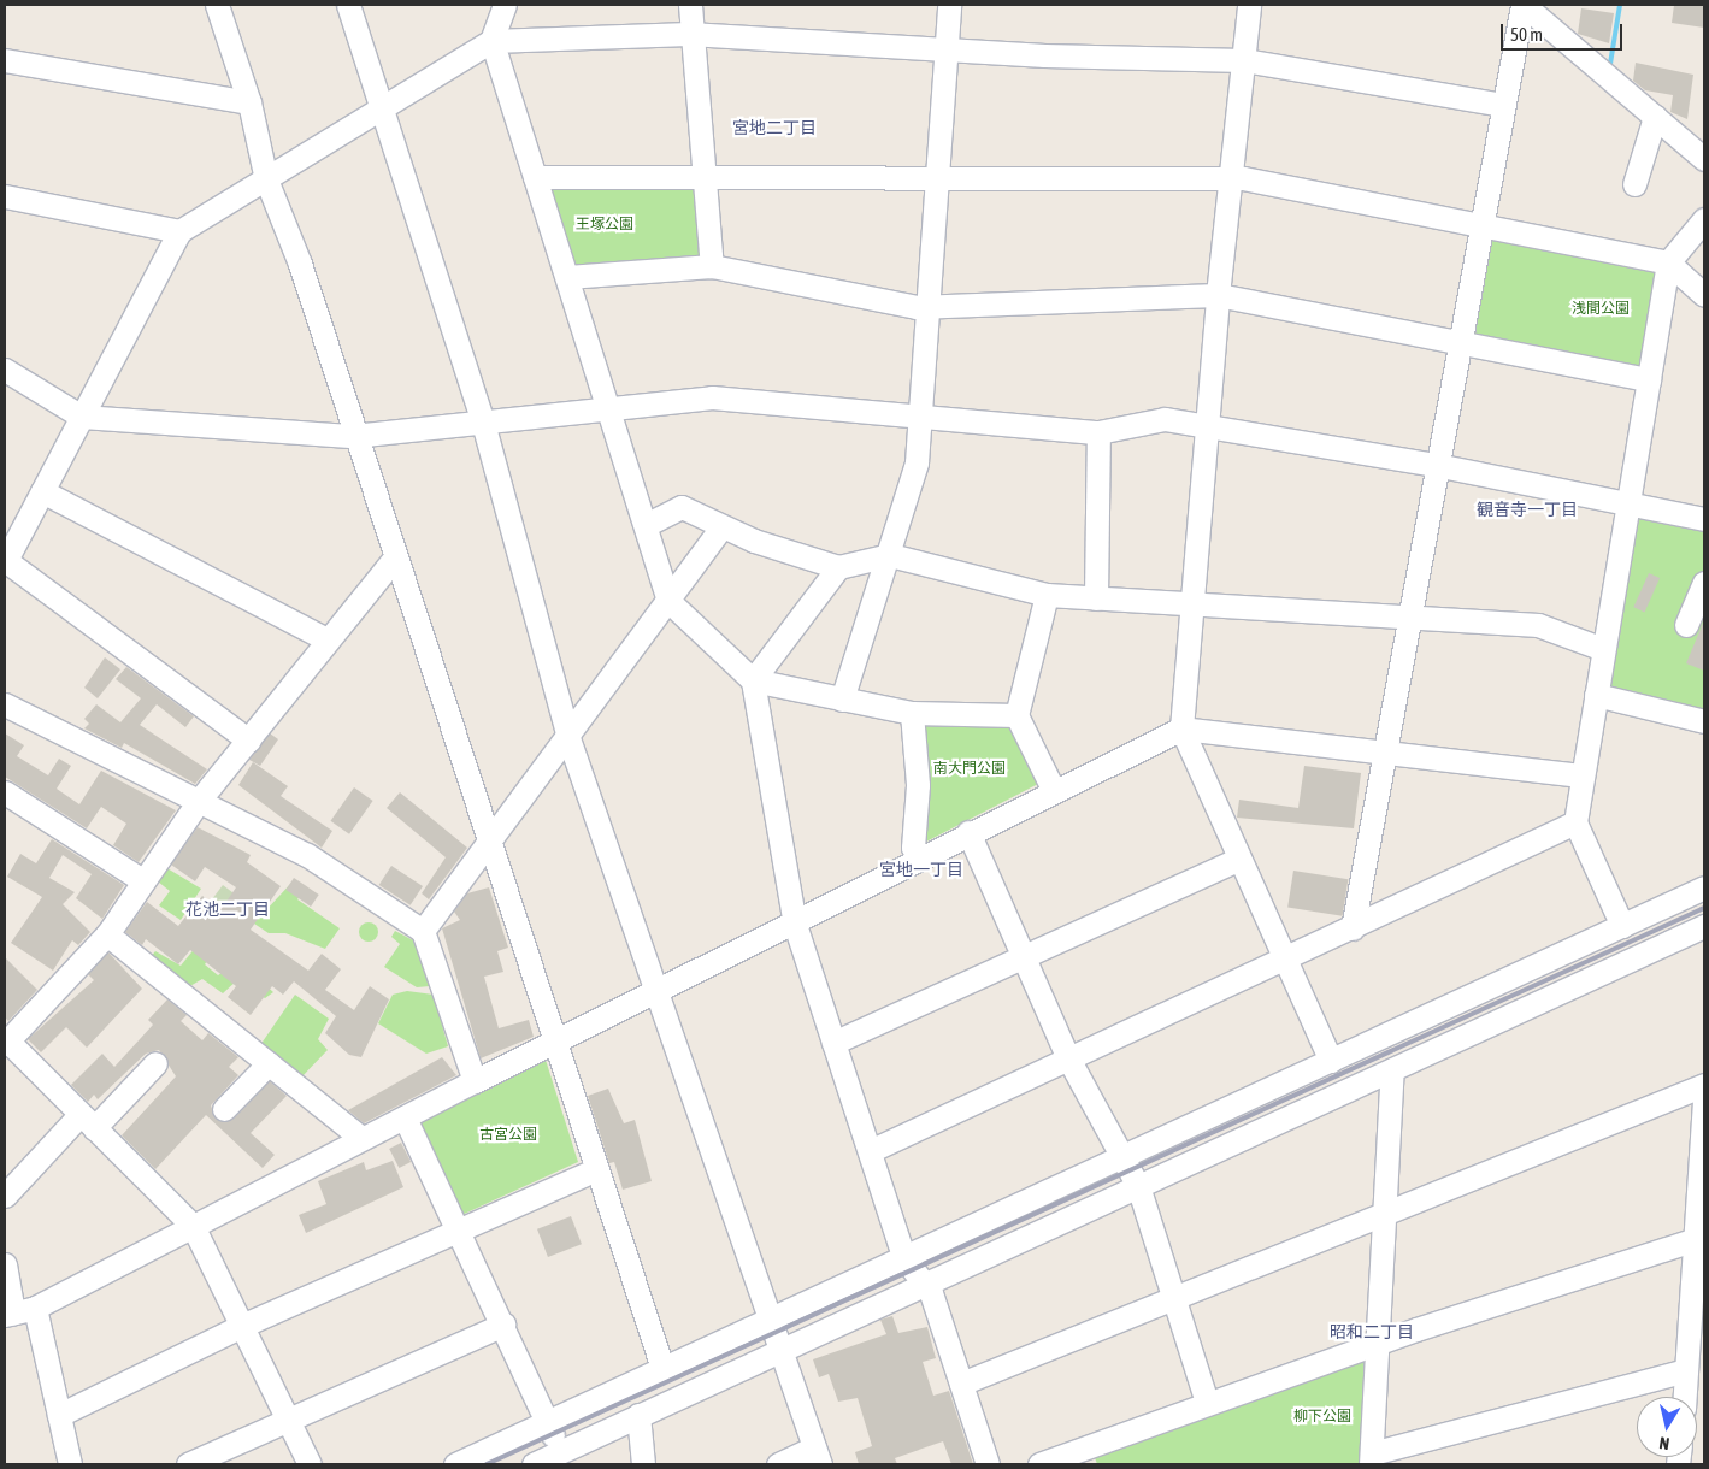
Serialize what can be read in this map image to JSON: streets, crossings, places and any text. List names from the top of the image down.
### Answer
{
  "districts": [
    "宮地二丁目",
    "観音寺一丁目",
    "宮地一丁目",
    "花池二丁目",
    "昭和二丁目"
  ],
  "parks": [
    "王塚公園",
    "浅間公園",
    "南大門公園",
    "古宮公園",
    "柳下公園"
  ],
  "scale_bar": "50 m",
  "north": "bottom"
}
